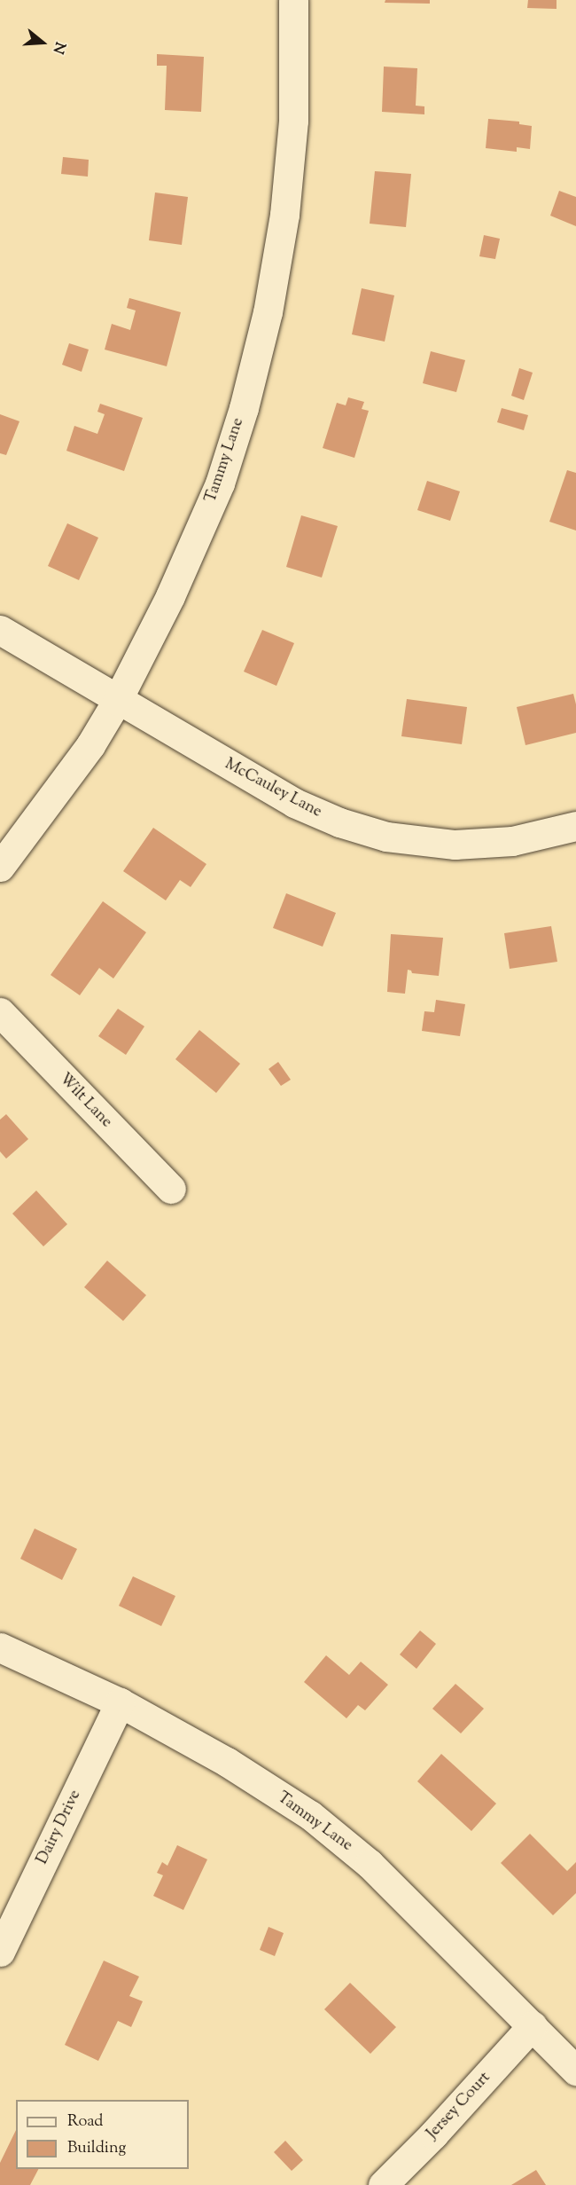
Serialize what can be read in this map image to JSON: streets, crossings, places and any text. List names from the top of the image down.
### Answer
{
  "streets": {
    "street": [
      "Tammy Lane",
      "McCauley Lane",
      "Wilt Lane",
      "Dairy Drive",
      "Jersey Court"
    ]
  },
  "crossings": [
    ["Tammy Lane", "McCauley Lane"],
    ["Tammy Lane", "Dairy Drive"],
    ["Tammy Lane", "Jersey Court"]
  ],
  "legend": ["Road", "Building"],
  "north": "right"
}
